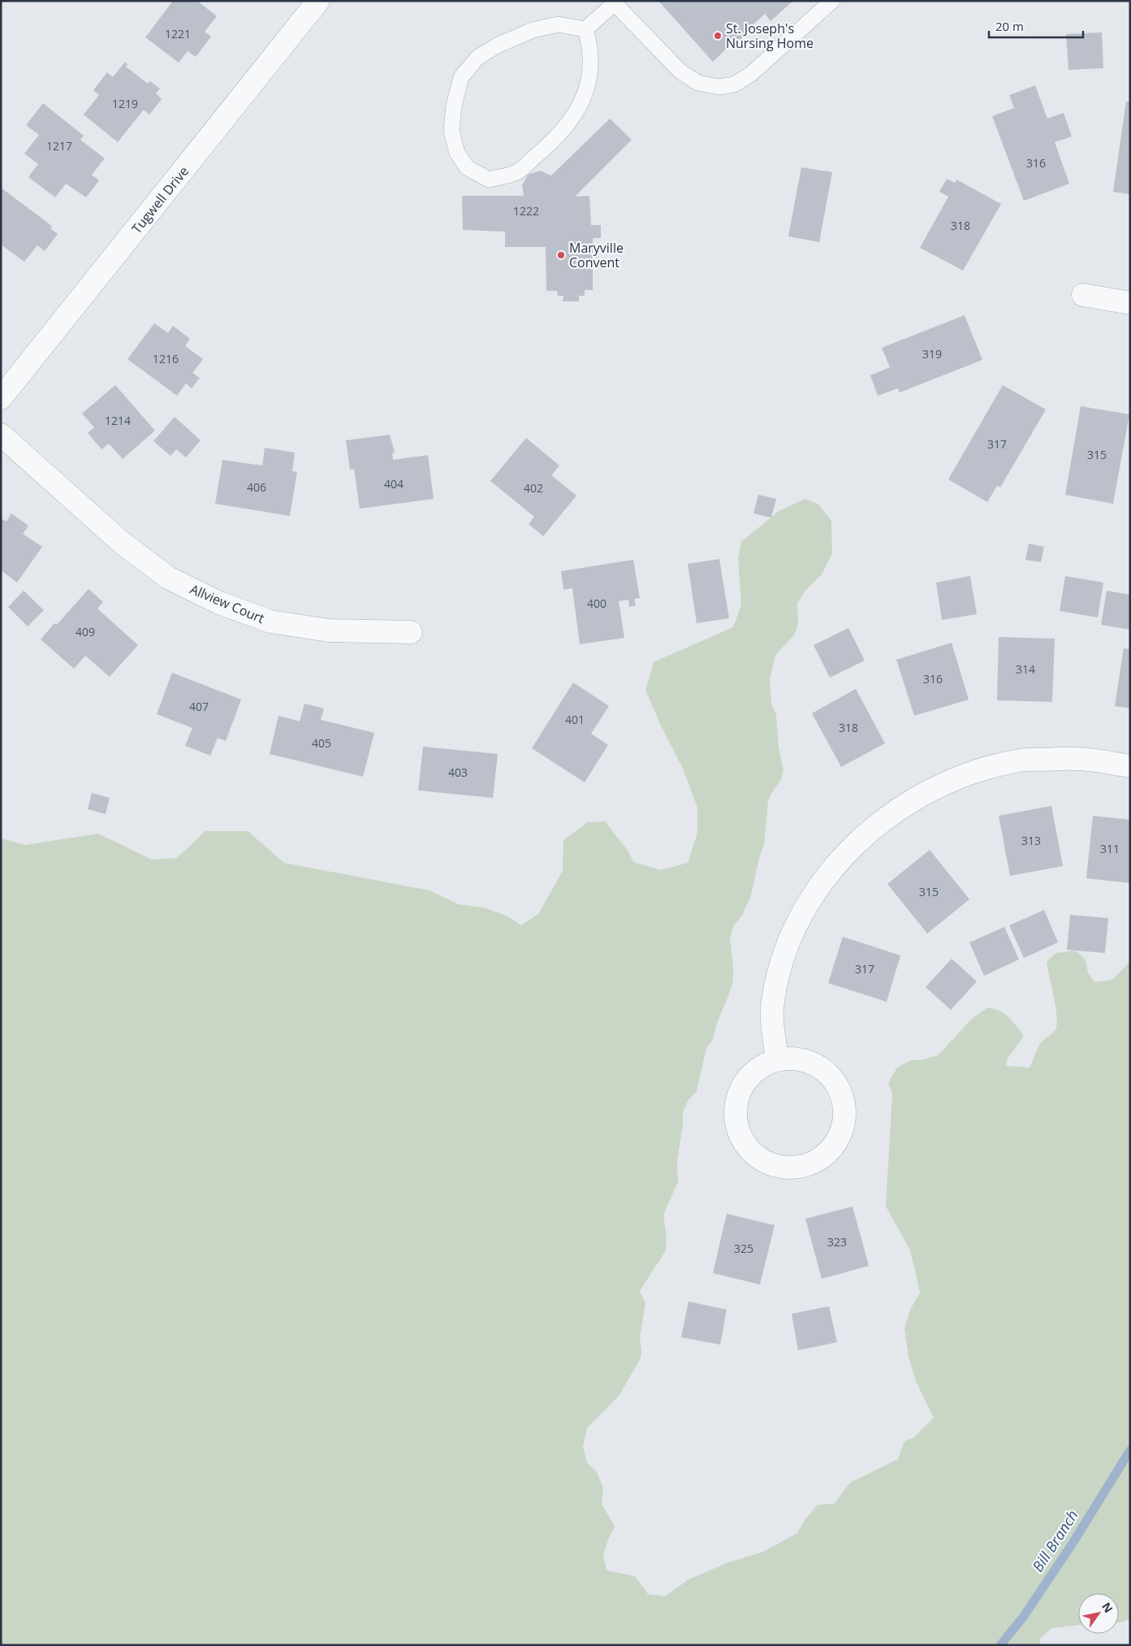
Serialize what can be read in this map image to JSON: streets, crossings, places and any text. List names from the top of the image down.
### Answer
{
  "streets": {
    "street": ["Tugwell Drive", "Allview Court"]
  },
  "water": ["Bill Branch"],
  "places": ["St. Joseph's Nursing Home", "Maryville Convent"],
  "house_numbers": [
    "1221",
    "1219",
    "1217",
    "316",
    "1222",
    "318",
    "319",
    "1216",
    "1214",
    "317",
    "315",
    "404",
    "406",
    "402",
    "400",
    "409",
    "314",
    "316",
    "407",
    "401",
    "318",
    "405",
    "403",
    "313",
    "311",
    "315",
    "317",
    "323",
    "325"
  ],
  "scale_bar": "20 m",
  "north": "top right"
}
